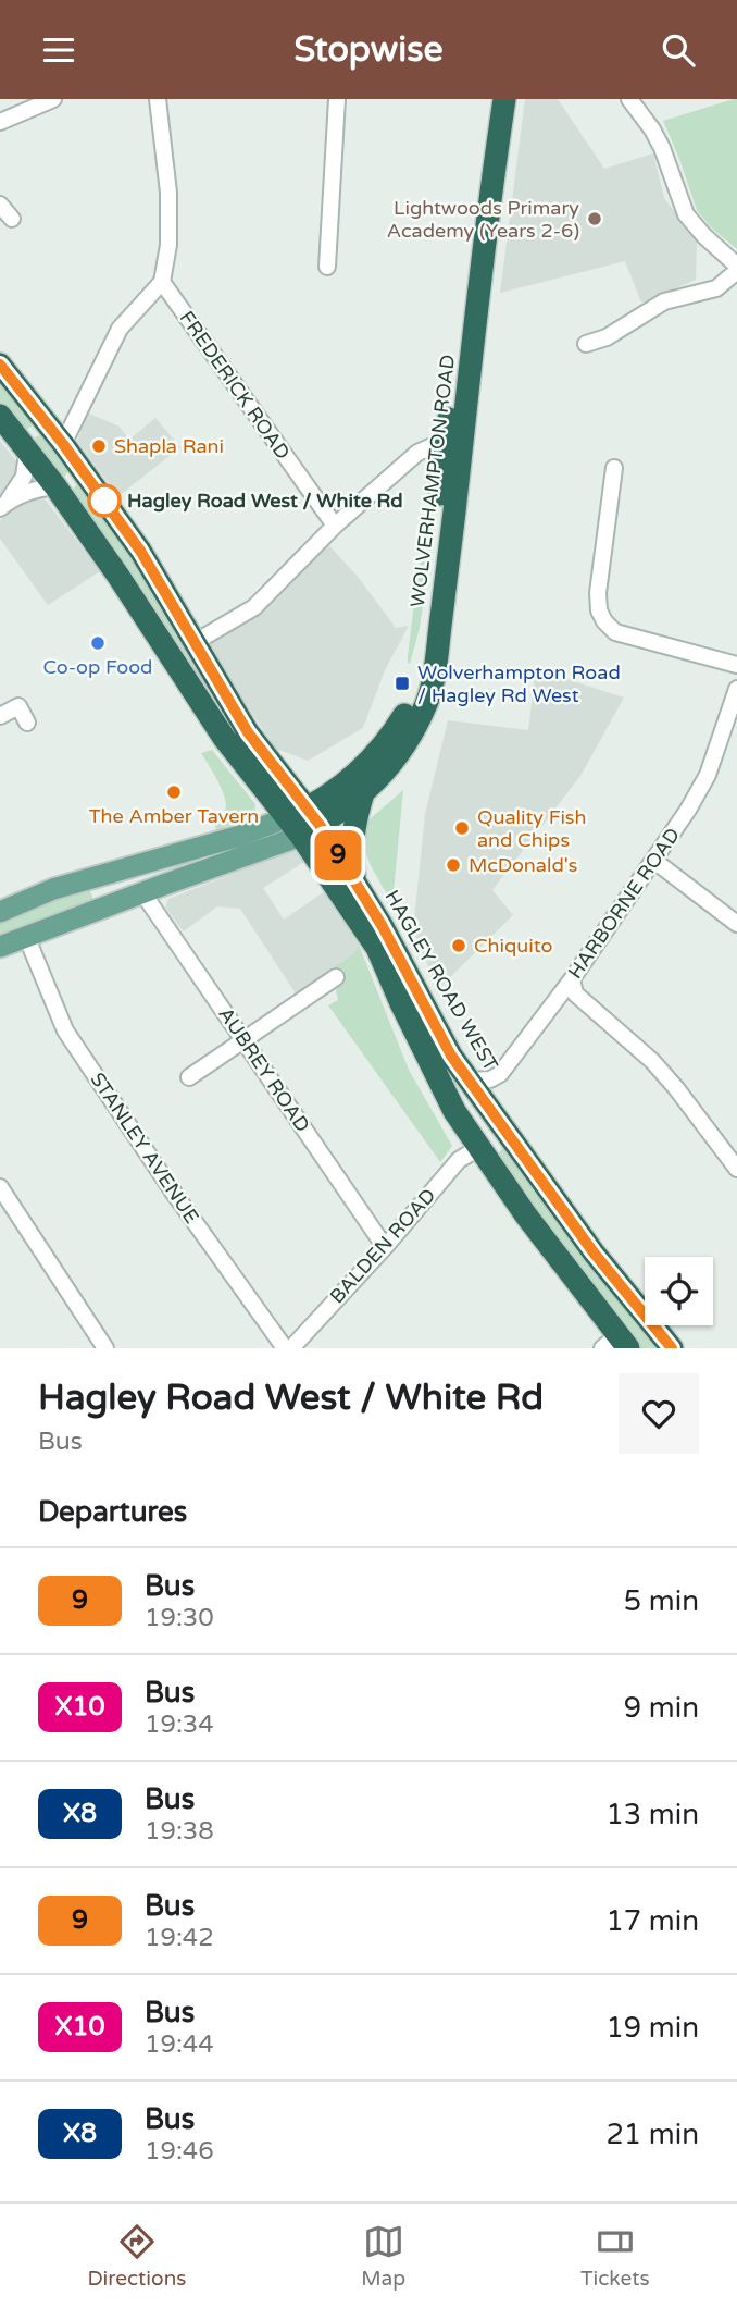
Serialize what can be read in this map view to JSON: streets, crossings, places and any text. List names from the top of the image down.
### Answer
{
  "streets": {
    "highway": ["WOLVERHAMPTON ROAD", "HAGLEY ROAD WEST"],
    "street": [
      "FREDERICK ROAD",
      "HARBORNE ROAD",
      "AUBREY ROAD",
      "STANLEY AVENUE",
      "BALDEN ROAD"
    ]
  },
  "crossings": [
    ["WOLVERHAMPTON ROAD", "HAGLEY ROAD WEST"],
    ["HARBORNE ROAD", "HAGLEY ROAD WEST"],
    ["HAGLEY ROAD WEST", "BALDEN ROAD"],
    ["AUBREY ROAD", "BALDEN ROAD"]
  ],
  "places": {
    "other": [
      "Lightwoods Primary Academy (Years 2-6)",
      "Shapla Rani",
      "Hagley Road West / White Rd",
      "Co-op Food",
      "The Amber Tavern",
      "Quality Fish and Chips",
      "McDonald's",
      "Chiquito"
    ],
    "transit": ["Wolverhampton Road / Hagley Rd West"]
  },
  "lines": ["bus line 9"],
  "page": {
    "header": "Stopwise",
    "on_map": "9",
    "heading": [
      ["Hagley Road West / White Rd", "Bus"],
      "Departures"
    ],
    "list": [
      {
        "mark": "9",
        "name": "Bus",
        "note": "19:30",
        "value": "5 min"
      },
      {
        "mark": "X10",
        "name": "Bus",
        "note": "19:34",
        "value": "9 min"
      },
      {
        "mark": "X8",
        "name": "Bus",
        "note": "19:38",
        "value": "13 min"
      },
      {
        "mark": "9",
        "name": "Bus",
        "note": "19:42",
        "value": "17 min"
      },
      {
        "mark": "X10",
        "name": "Bus",
        "note": "19:44",
        "value": "19 min"
      },
      {
        "mark": "X8",
        "name": "Bus",
        "note": "19:46",
        "value": "21 min"
      }
    ],
    "tabs": ["Directions", "Map", "Tickets"]
  }
}
